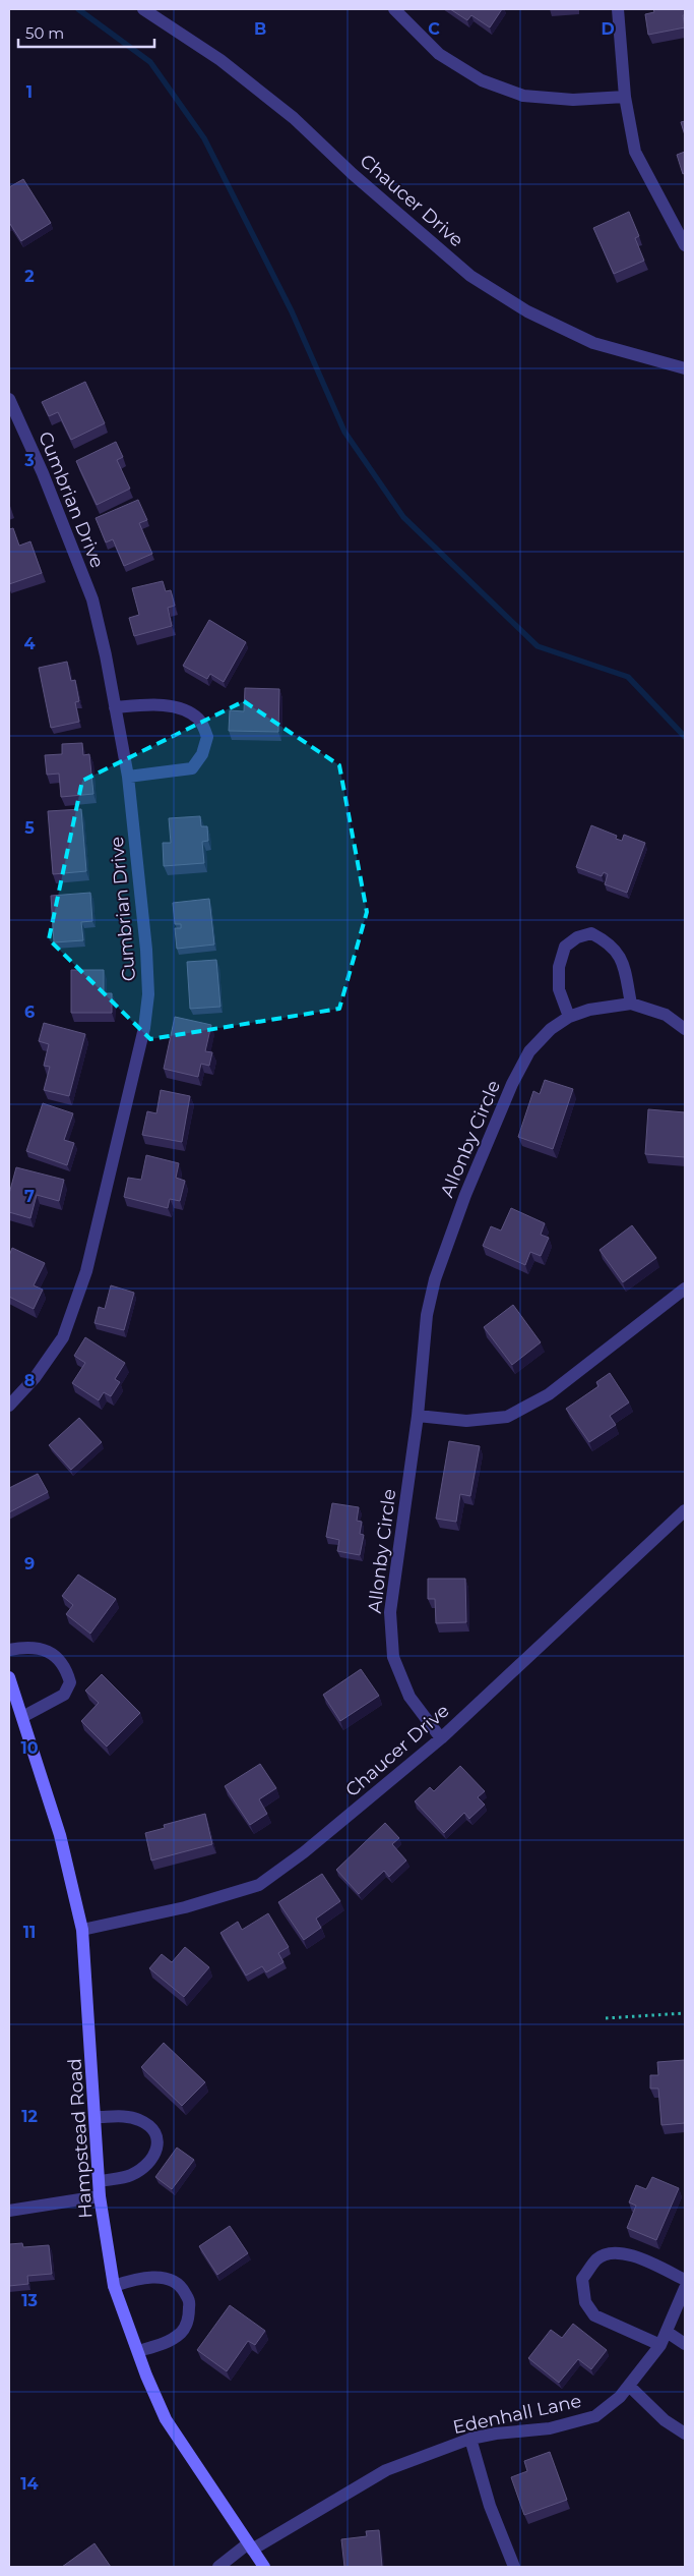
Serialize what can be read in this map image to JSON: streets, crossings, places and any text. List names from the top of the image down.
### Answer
{
  "streets": {
    "street": [
      "Chaucer Drive",
      "Cumbrian Drive",
      "Allonby Circle",
      "Hampstead Road",
      "Edenhall Lane"
    ]
  },
  "crossings": [
    ["Chaucer Drive", "Allonby Circle"],
    ["Chaucer Drive", "Hampstead Road"],
    ["Hampstead Road", "Edenhall Lane"]
  ],
  "scale_bar": "50 m",
  "grid": {
    "columns": ["B", "C", "D"],
    "rows": [
      "1",
      "2",
      "3",
      "4",
      "5",
      "6",
      "7",
      "8",
      "9",
      "10",
      "11",
      "12",
      "13",
      "14"
    ]
  }
}
